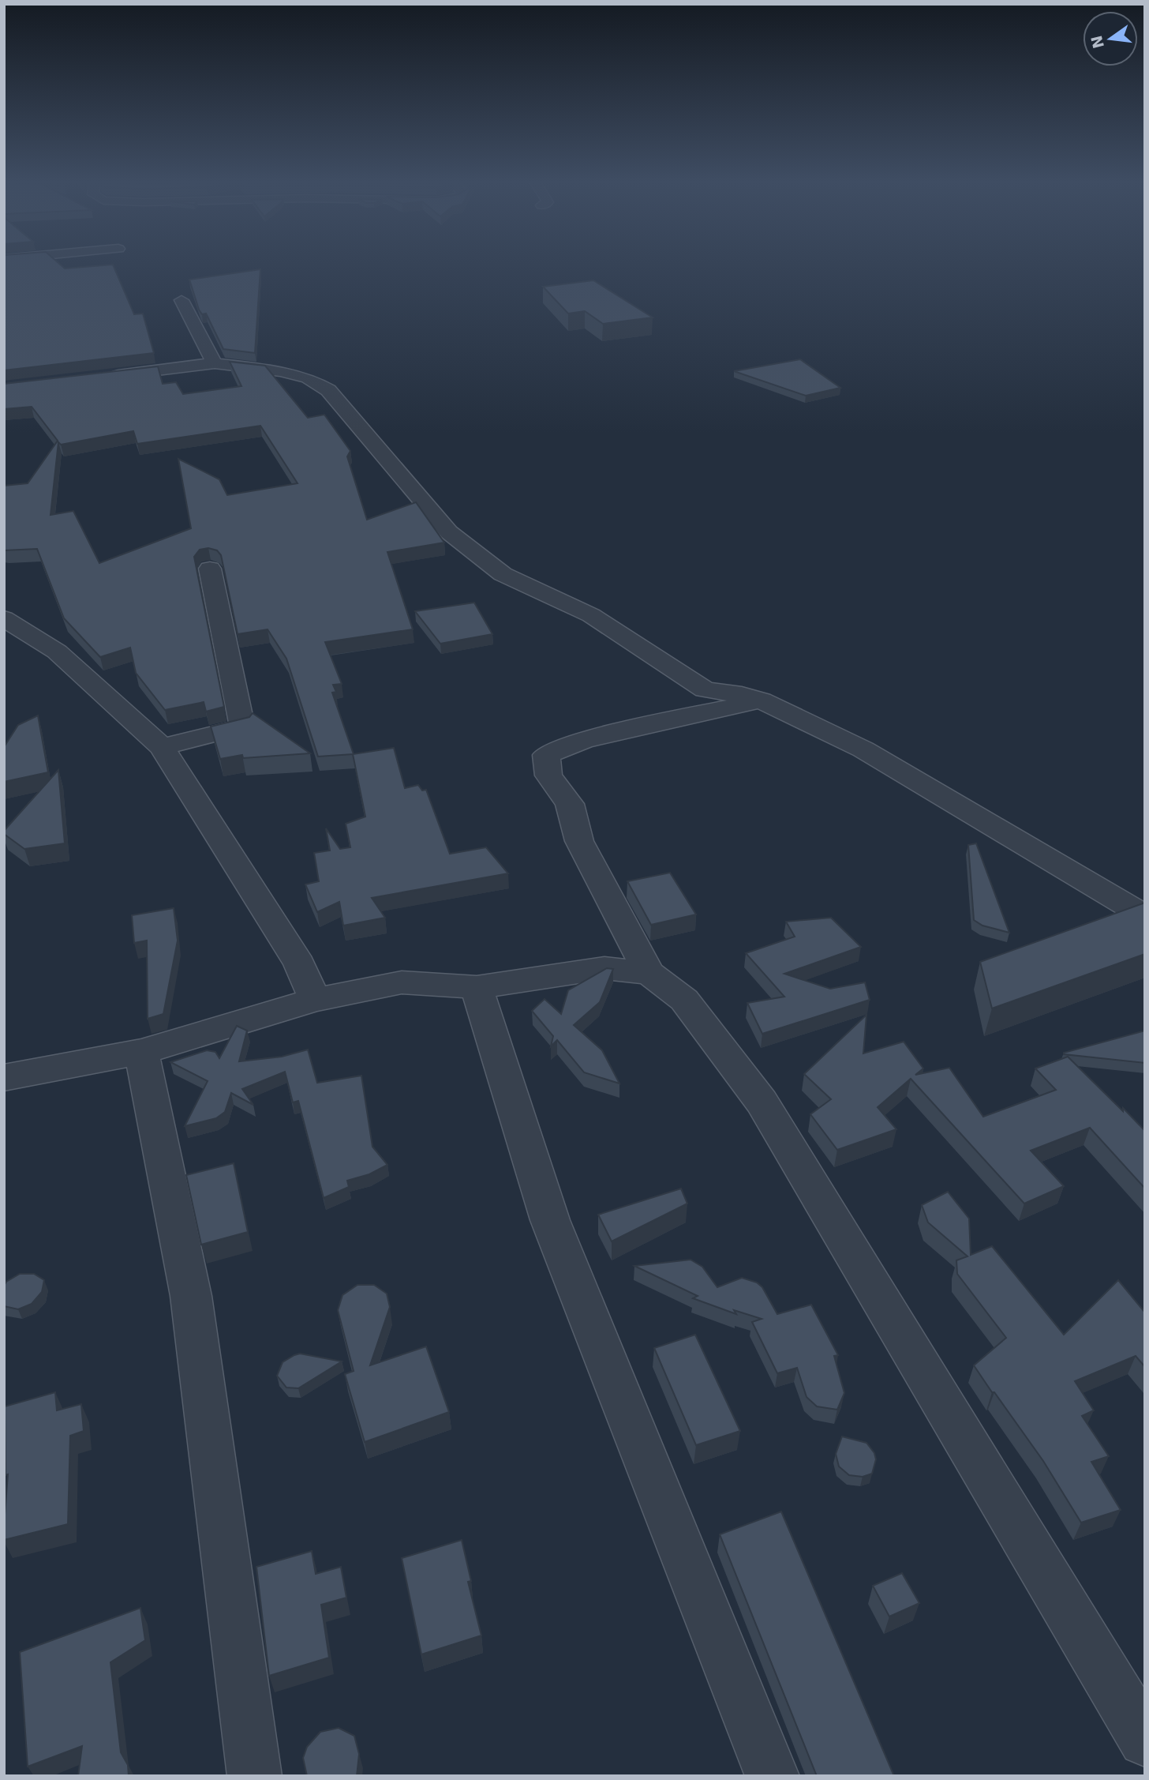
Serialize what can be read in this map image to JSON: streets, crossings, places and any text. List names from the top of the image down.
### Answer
{
  "north": "left"
}
